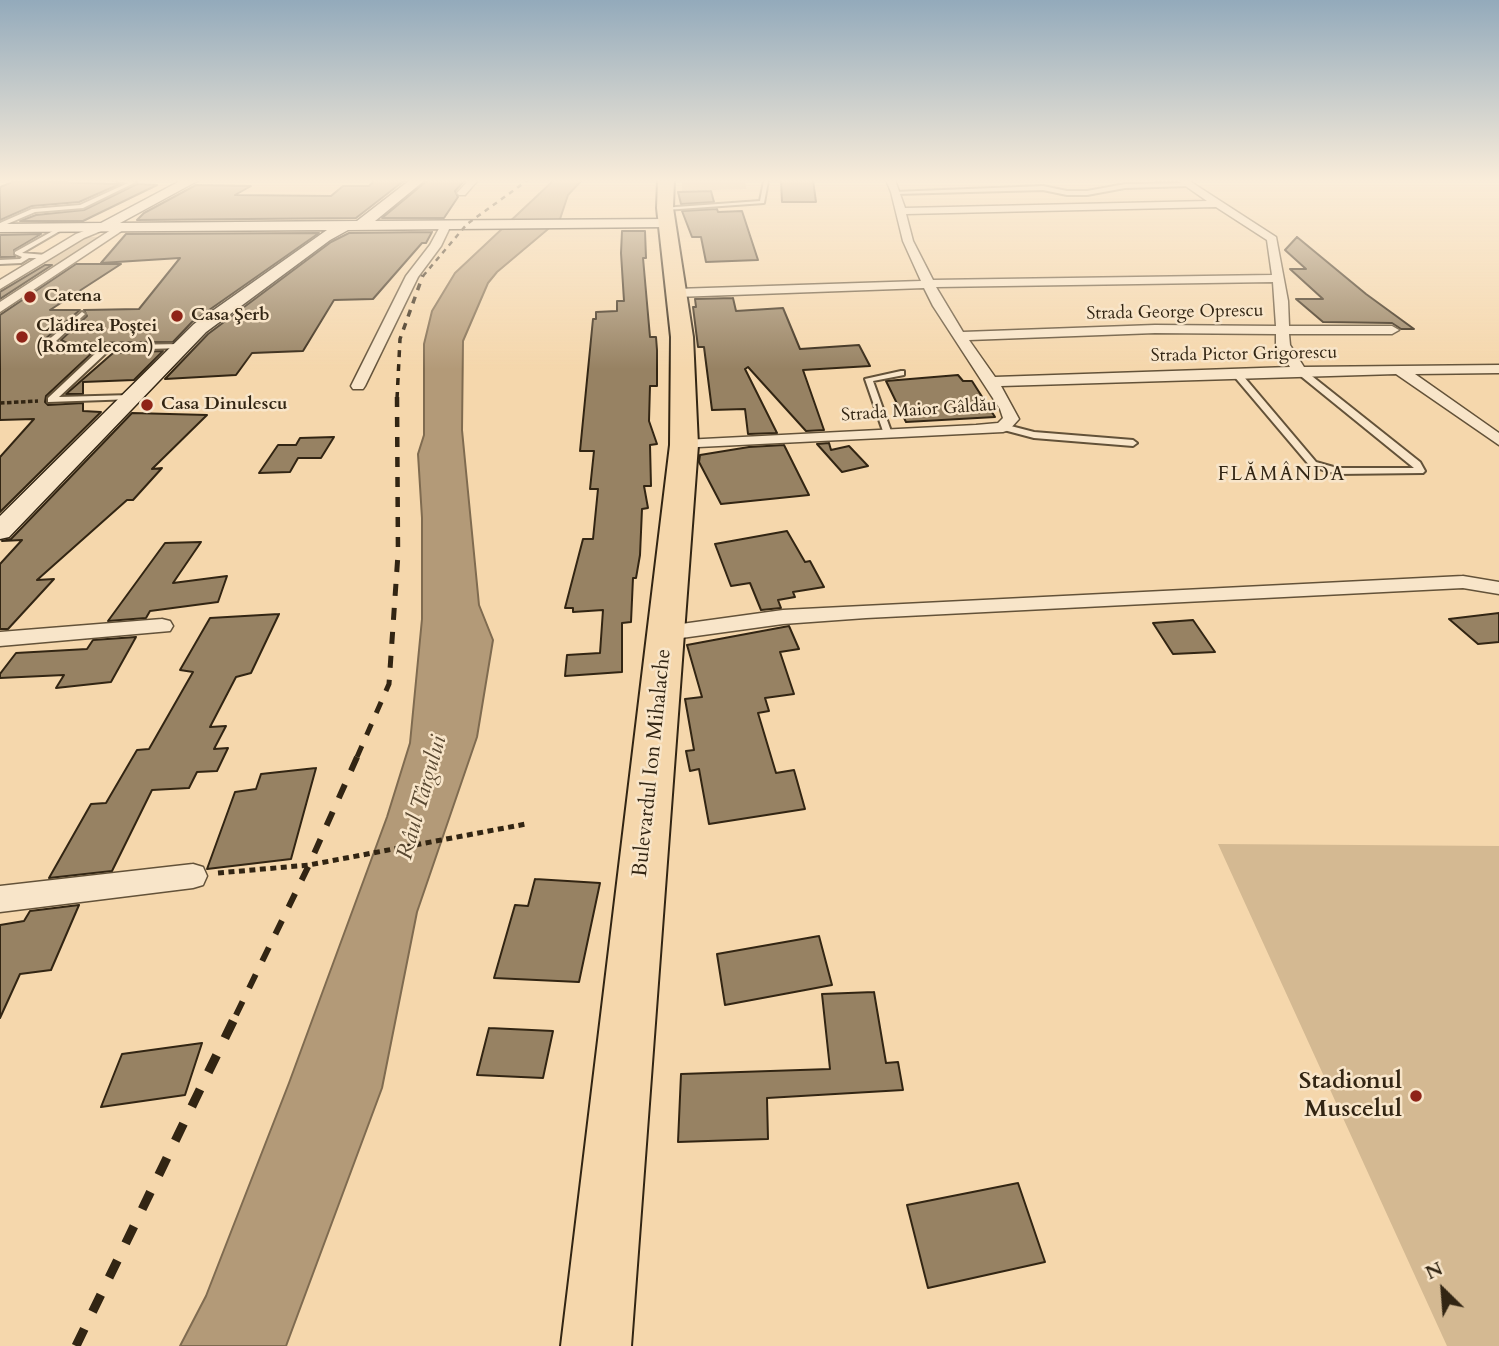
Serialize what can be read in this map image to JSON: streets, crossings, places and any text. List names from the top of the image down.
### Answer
{
  "streets": {
    "highway": ["Bulevardul Ion Mihalache"],
    "street": ["Strada George Oprescu", "Strada Pictor Grigorescu", "Strada Maior Gâldău"]
  },
  "crossings": [
    ["Strada George Oprescu", "Strada Maior Gâldău"],
    ["Strada Pictor Grigorescu", "Strada Maior Gâldău"],
    ["Strada Maior Gâldău", "Bulevardul Ion Mihalache"]
  ],
  "districts": ["FLĂMÂNDA"],
  "water": ["Râul Târgului"],
  "places": [
    "Catena",
    "Casa Şerb",
    "Clădirea Poștei (Romtelecom)",
    "Casa Dinulescu",
    "Stadionul Muscelul"
  ],
  "north": "top left"
}
